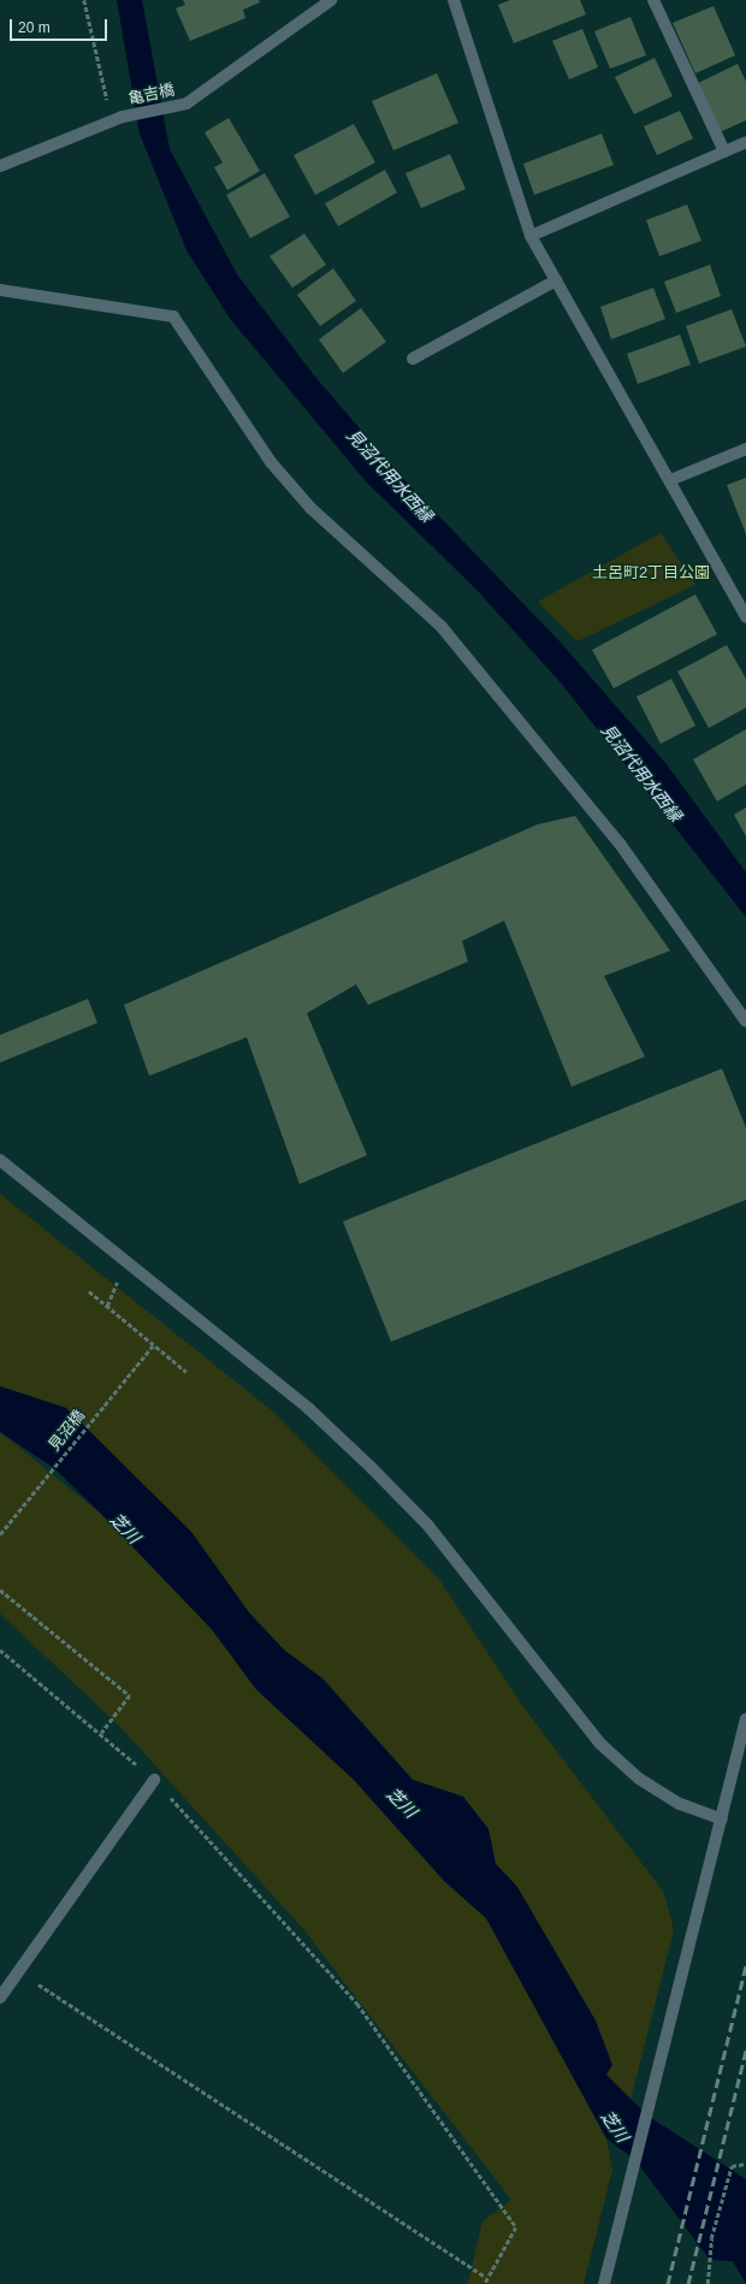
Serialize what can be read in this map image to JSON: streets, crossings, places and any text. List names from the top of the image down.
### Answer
{
  "streets": {
    "street": ["亀吉橋"],
    "path": ["見沼橋"]
  },
  "water": ["見沼代用水西縁", "芝川"],
  "parks": ["土呂町2丁目公園"],
  "scale_bar": "20 m"
}
